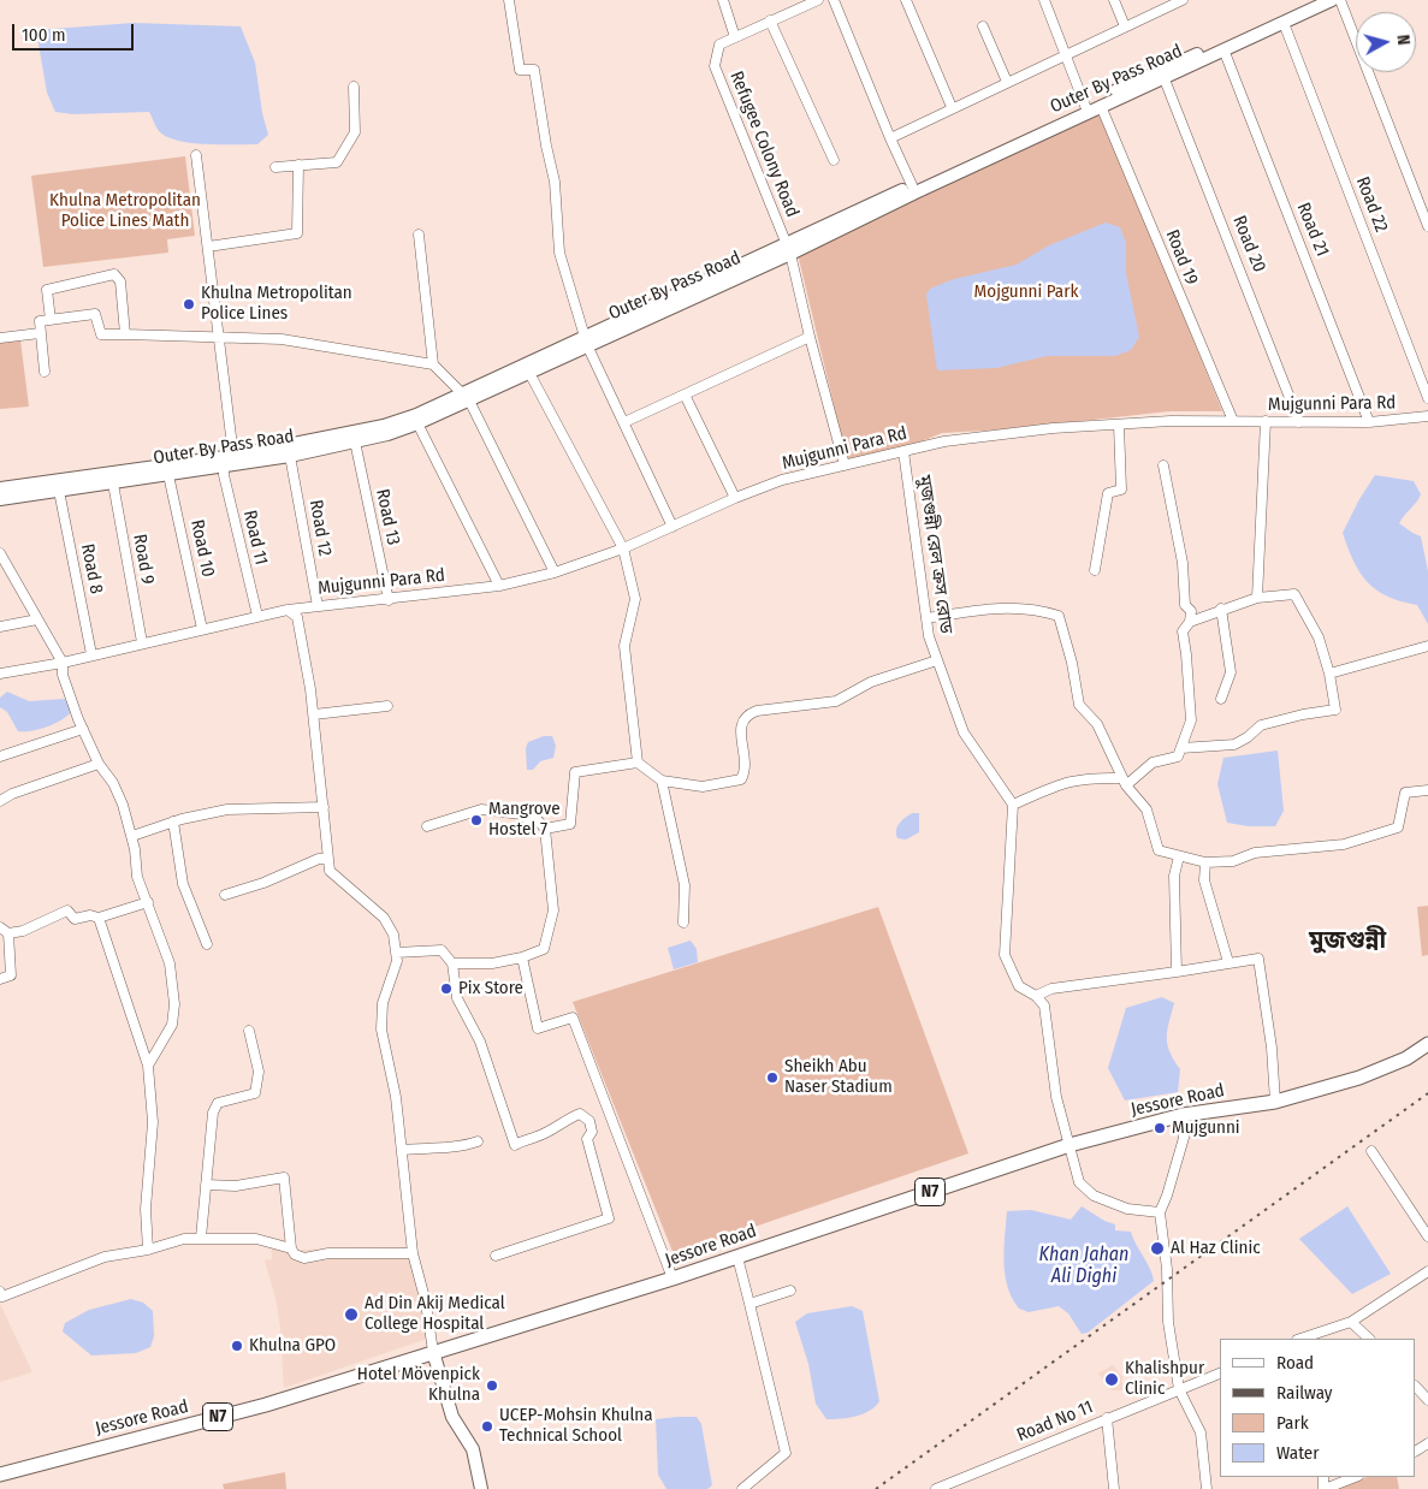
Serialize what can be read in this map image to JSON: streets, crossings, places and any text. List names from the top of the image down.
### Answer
{
  "streets": {
    "highway": ["Jessore Road", "N7"],
    "main road": ["Outer By Pass Road"],
    "street": [
      "Refugee Colony Road",
      "Road 22",
      "Road 21",
      "Road 20",
      "Road 19",
      "Mujgunni Para Rd",
      "Road 13",
      "Road 12",
      "Road 11",
      "Road 10",
      "মুজগুন্নী রেল ক্রস রোড",
      "Road 9",
      "Road 8",
      "Road No 11"
    ]
  },
  "crossings": [
    ["Outer By Pass Road", "Refugee Colony Road"],
    ["Outer By Pass Road", "Road 22"],
    ["Outer By Pass Road", "Road 21"],
    ["Outer By Pass Road", "Road 20"],
    ["Outer By Pass Road", "Road 19"],
    ["Outer By Pass Road", "Road 13"],
    ["Outer By Pass Road", "Road 12"],
    ["Outer By Pass Road", "Road 11"],
    ["Outer By Pass Road", "Road 10"],
    ["Outer By Pass Road", "Road 9"],
    ["Outer By Pass Road", "Road 8"],
    ["Road 21", "Mujgunni Para Rd"],
    ["Road 20", "Mujgunni Para Rd"],
    ["Road 19", "Mujgunni Para Rd"],
    ["Mujgunni Para Rd", "Road 13"],
    ["Mujgunni Para Rd", "Road 12"],
    ["Mujgunni Para Rd", "Road 11"],
    ["Mujgunni Para Rd", "Road 10"],
    ["Mujgunni Para Rd", "মুজগুন্নী রেল ক্রস রোড"],
    ["Mujgunni Para Rd", "Road 9"],
    ["Mujgunni Para Rd", "Road 8"]
  ],
  "districts": ["মুজগুন্নী"],
  "water": ["Khan Jahan Ali Dighi"],
  "parks": ["Khulna Metropolitan Police Lines Math", "Mojgunni Park"],
  "places": [
    "Khulna Metropolitan Police Lines",
    "Mangrove Hostel 7",
    "Pix Store",
    "Sheikh Abu Naser Stadium",
    "Mujgunni",
    "Al Haz Clinic",
    "Ad Din Akij Medical College Hospital",
    "Khulna GPO",
    "Khalishpur Clinic",
    "Hotel Mövenpick Khulna",
    "UCEP-Mohsin Khulna Technical School"
  ],
  "legend": [
    "Road",
    "Railway",
    "Park",
    "Water"
  ],
  "scale_bar": "100 m",
  "north": "right"
}
